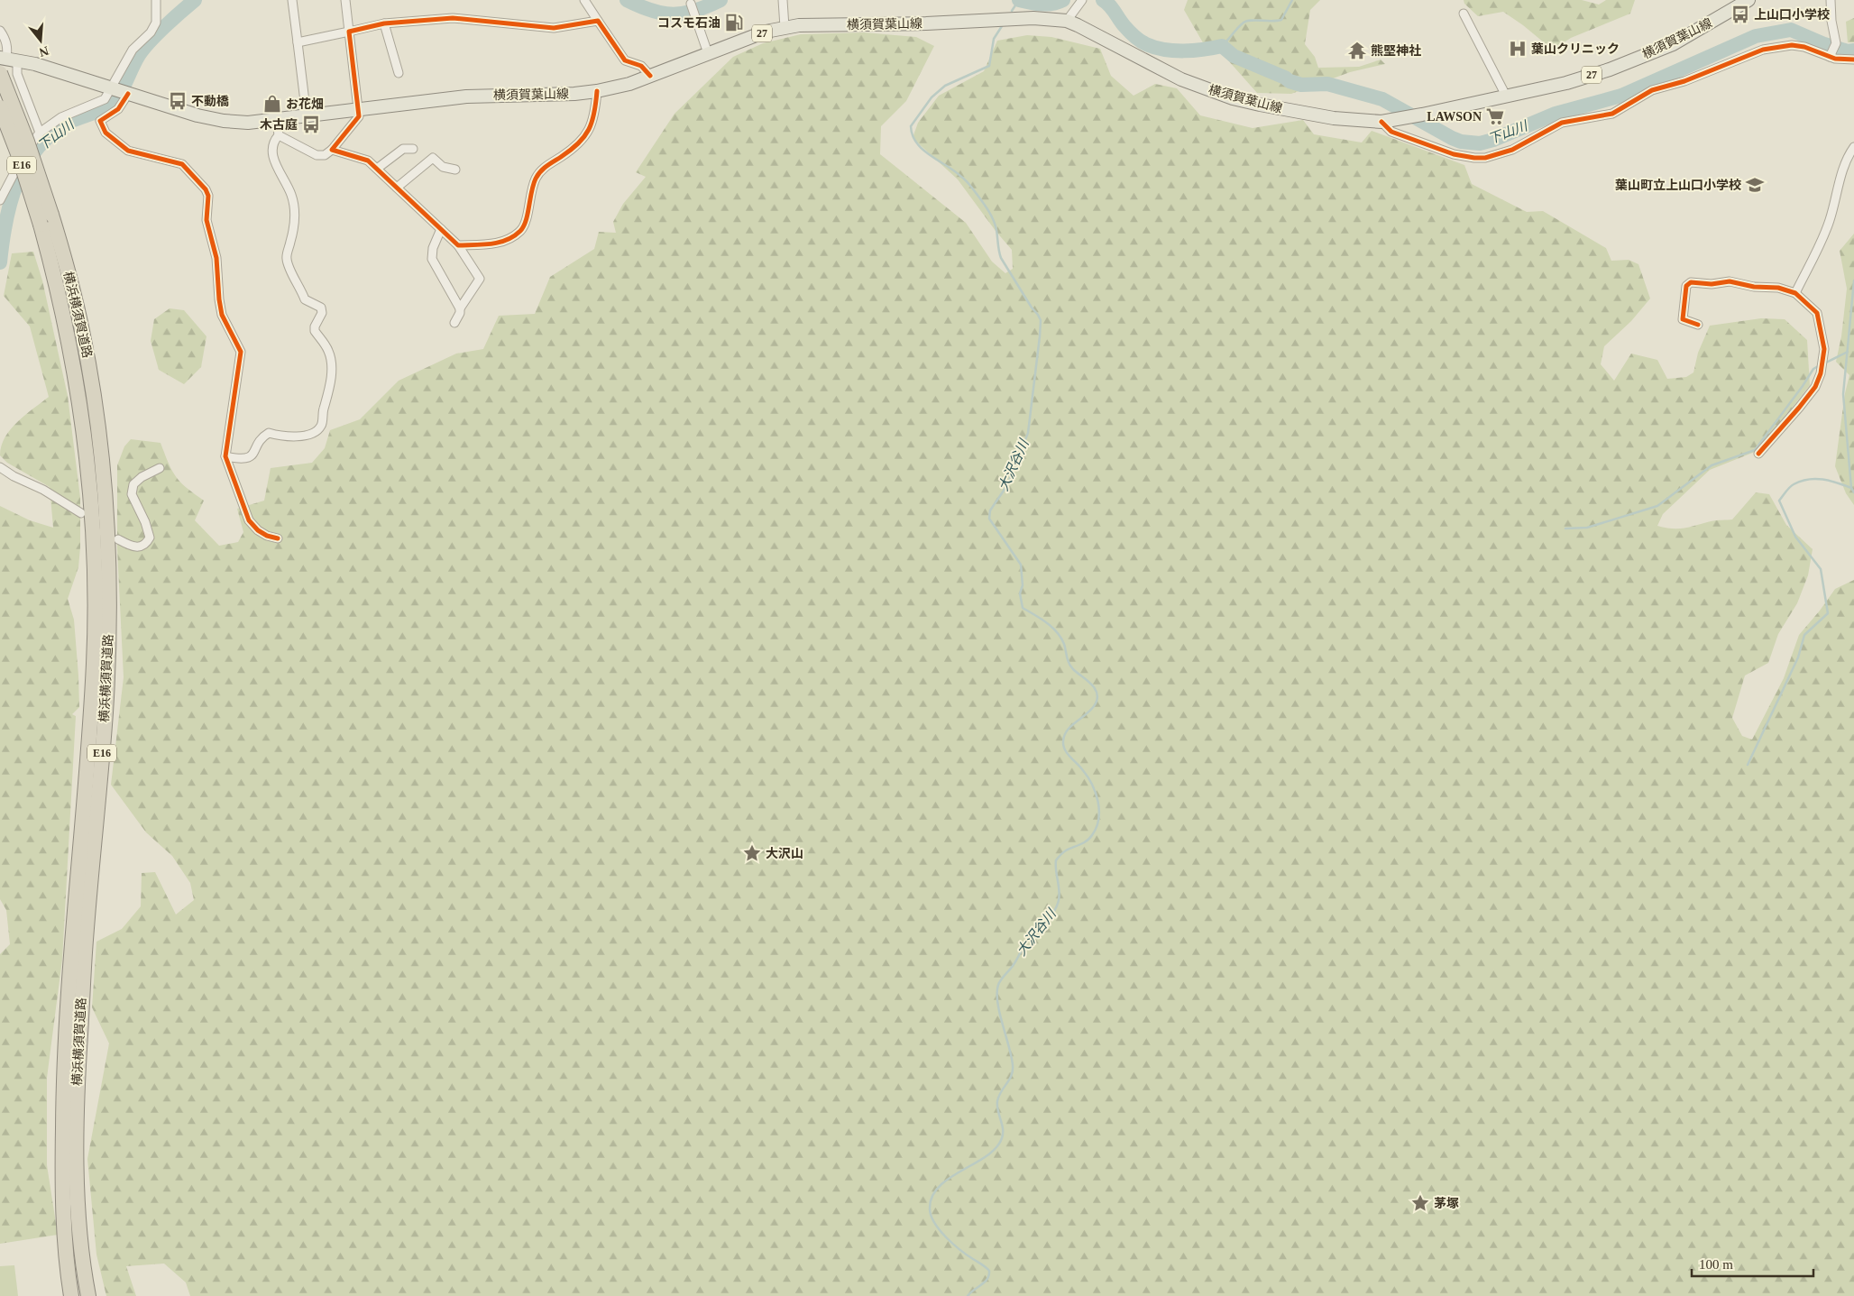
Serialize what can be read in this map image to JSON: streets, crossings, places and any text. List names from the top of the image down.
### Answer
{
  "streets": {
    "highway": ["E16", "横浜横須賀道路"],
    "main road": ["横須賀葉山線", "27"]
  },
  "water": ["下山川", "大沢谷川"],
  "places": {
    "bus stop": ["上山口小学校", "不動橋", "木古庭"],
    "fuel station": ["コスモ石油"],
    "hospital": ["葉山クリニック"],
    "temple": ["熊堅神社"],
    "shop": ["お花畑"],
    "supermarket": ["LAWSON"],
    "school or university": ["葉山町立上山口小学校"],
    "place": ["大沢山", "茅塚"]
  },
  "scale_bar": "100 m",
  "north": "bottom"
}
